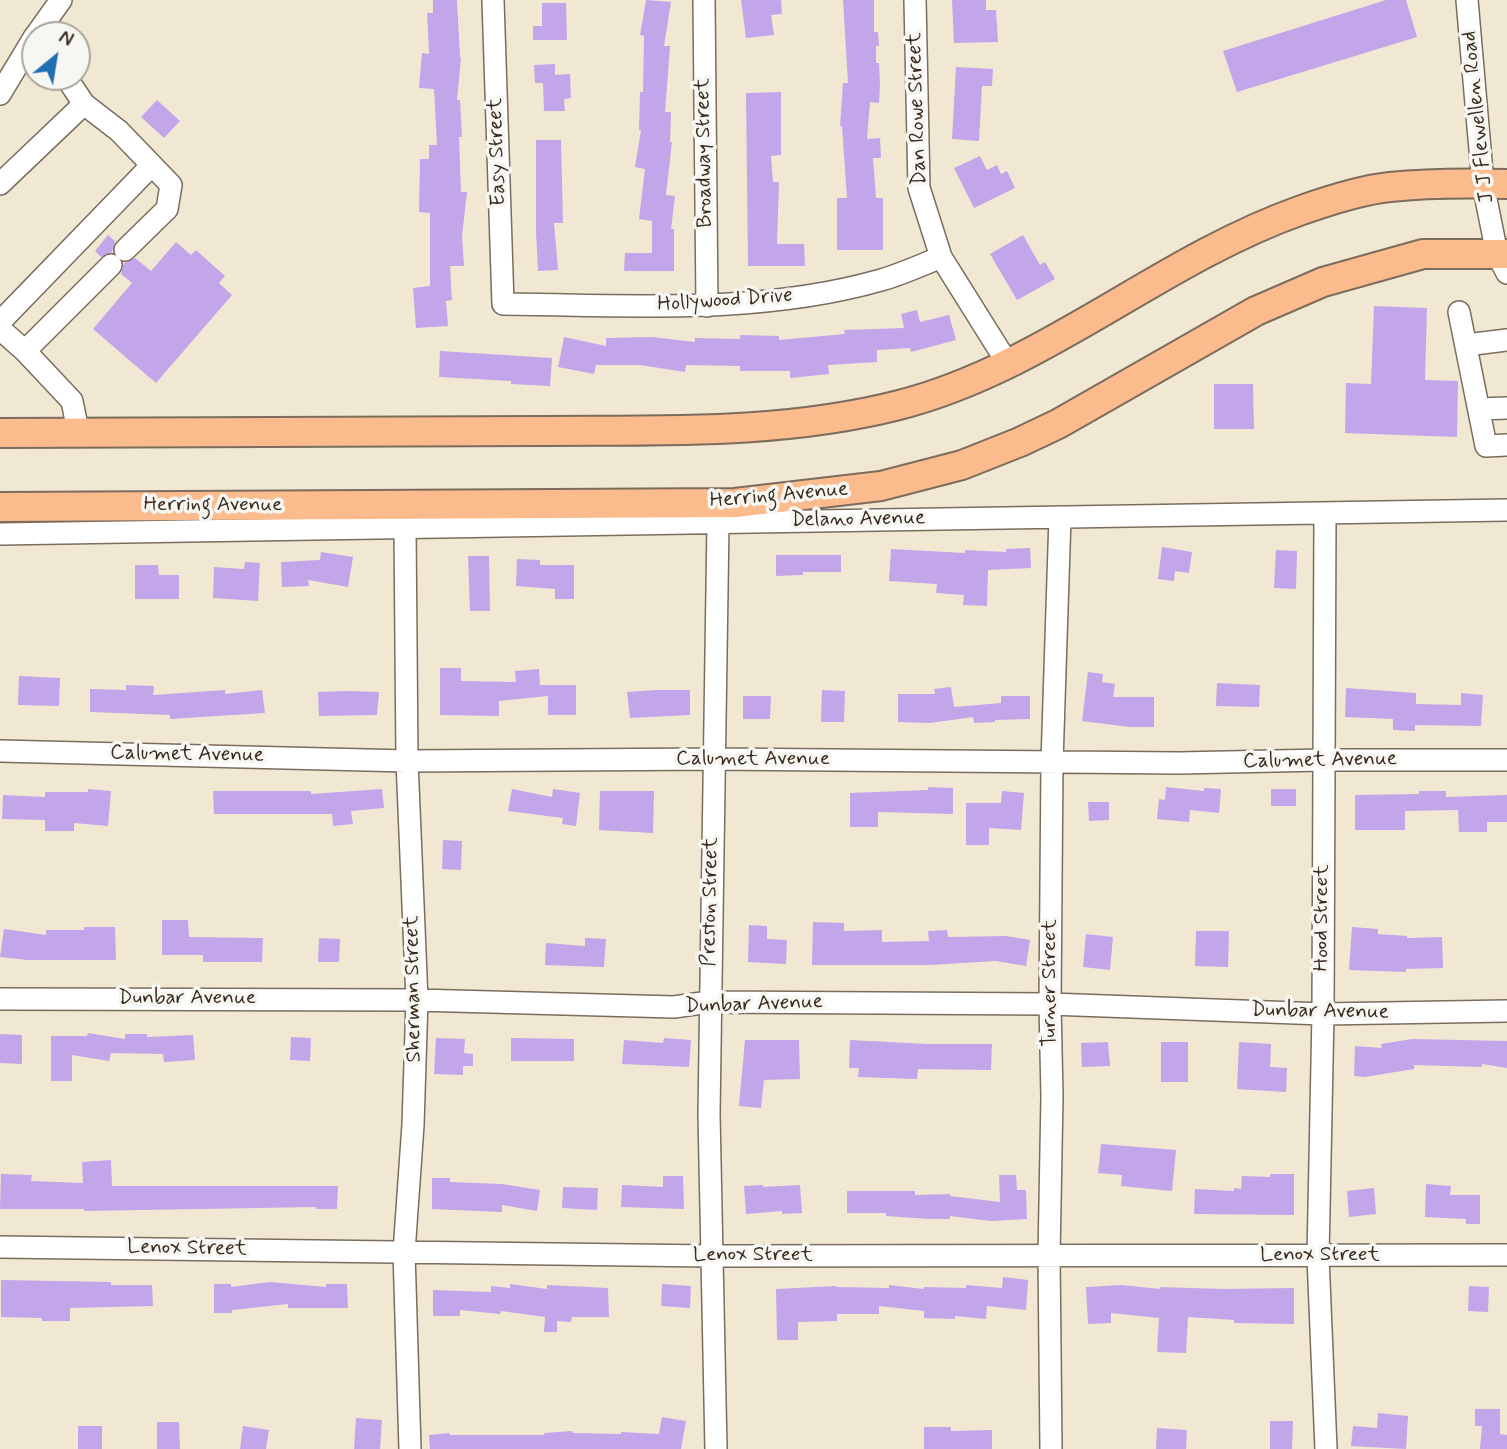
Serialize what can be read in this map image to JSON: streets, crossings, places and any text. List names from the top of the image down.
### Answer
{
  "streets": {
    "main road": ["Herring Avenue"],
    "street": [
      "Dan Rowe Street",
      "J J Flewellen Road",
      "Easy Street",
      "Broadway Street",
      "Hollywood Drive",
      "Delano Avenue",
      "Calumet Avenue",
      "Preston Street",
      "Hood Street",
      "Turner Street",
      "Sherman Street",
      "Dunbar Avenue",
      "Lenox Street"
    ]
  },
  "crossings": [
    ["Dan Rowe Street", "Hollywood Drive"],
    ["J J Flewellen Road", "Herring Avenue"],
    ["Easy Street", "Hollywood Drive"],
    ["Broadway Street", "Hollywood Drive"],
    ["Delano Avenue", "Preston Street"],
    ["Delano Avenue", "Hood Street"],
    ["Delano Avenue", "Turner Street"],
    ["Delano Avenue", "Sherman Street"],
    ["Calumet Avenue", "Preston Street"],
    ["Calumet Avenue", "Hood Street"],
    ["Calumet Avenue", "Turner Street"],
    ["Calumet Avenue", "Sherman Street"],
    ["Preston Street", "Dunbar Avenue"],
    ["Preston Street", "Lenox Street"],
    ["Hood Street", "Dunbar Avenue"],
    ["Hood Street", "Lenox Street"],
    ["Turner Street", "Dunbar Avenue"],
    ["Turner Street", "Lenox Street"],
    ["Sherman Street", "Dunbar Avenue"],
    ["Sherman Street", "Lenox Street"]
  ],
  "north": "top right"
}
